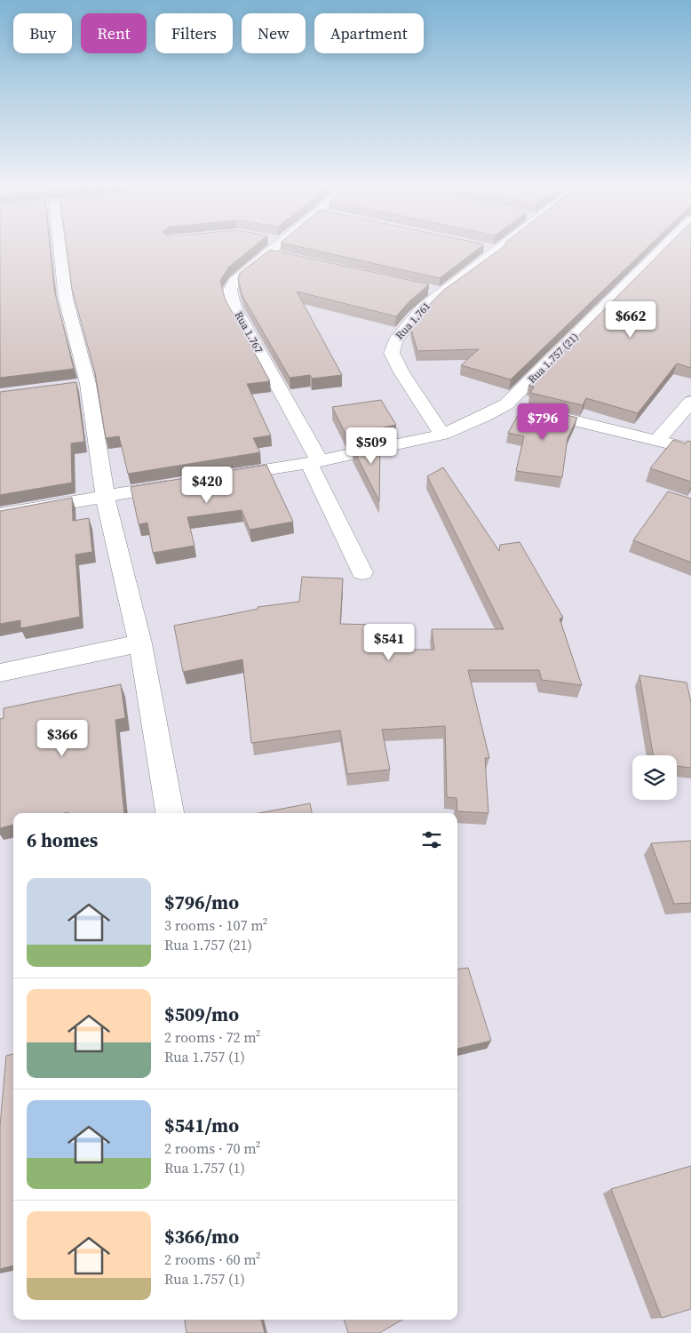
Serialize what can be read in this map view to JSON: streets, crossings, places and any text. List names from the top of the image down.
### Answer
{
  "streets": {
    "street": ["Rua 1.761", "Rua 1.767", "Rua 1.757 (21)"]
  },
  "crossings": [
    ["Rua 1.761", "Rua 1.757 (21)"],
    ["Rua 1.767", "Rua 1.757 (21)"]
  ],
  "page": {
    "chip": [
      "Buy",
      "Rent",
      "Filters",
      "New",
      "Apartment"
    ],
    "price": [
      "$662",
      "$796",
      "$509",
      "$420",
      "$541",
      "$366"
    ],
    "heading": "6 homes",
    "list": [
      {
        "name": "$796/mo",
        "note": "3 rooms · 107 m² · Rua 1.757 (21)"
      },
      {
        "name": "$509/mo",
        "note": "2 rooms · 72 m² · Rua 1.757 (1)"
      },
      {
        "name": "$541/mo",
        "note": "2 rooms · 70 m² · Rua 1.757 (1)"
      },
      {
        "name": "$366/mo",
        "note": "2 rooms · 60 m² · Rua 1.757 (1)"
      }
    ]
  }
}
